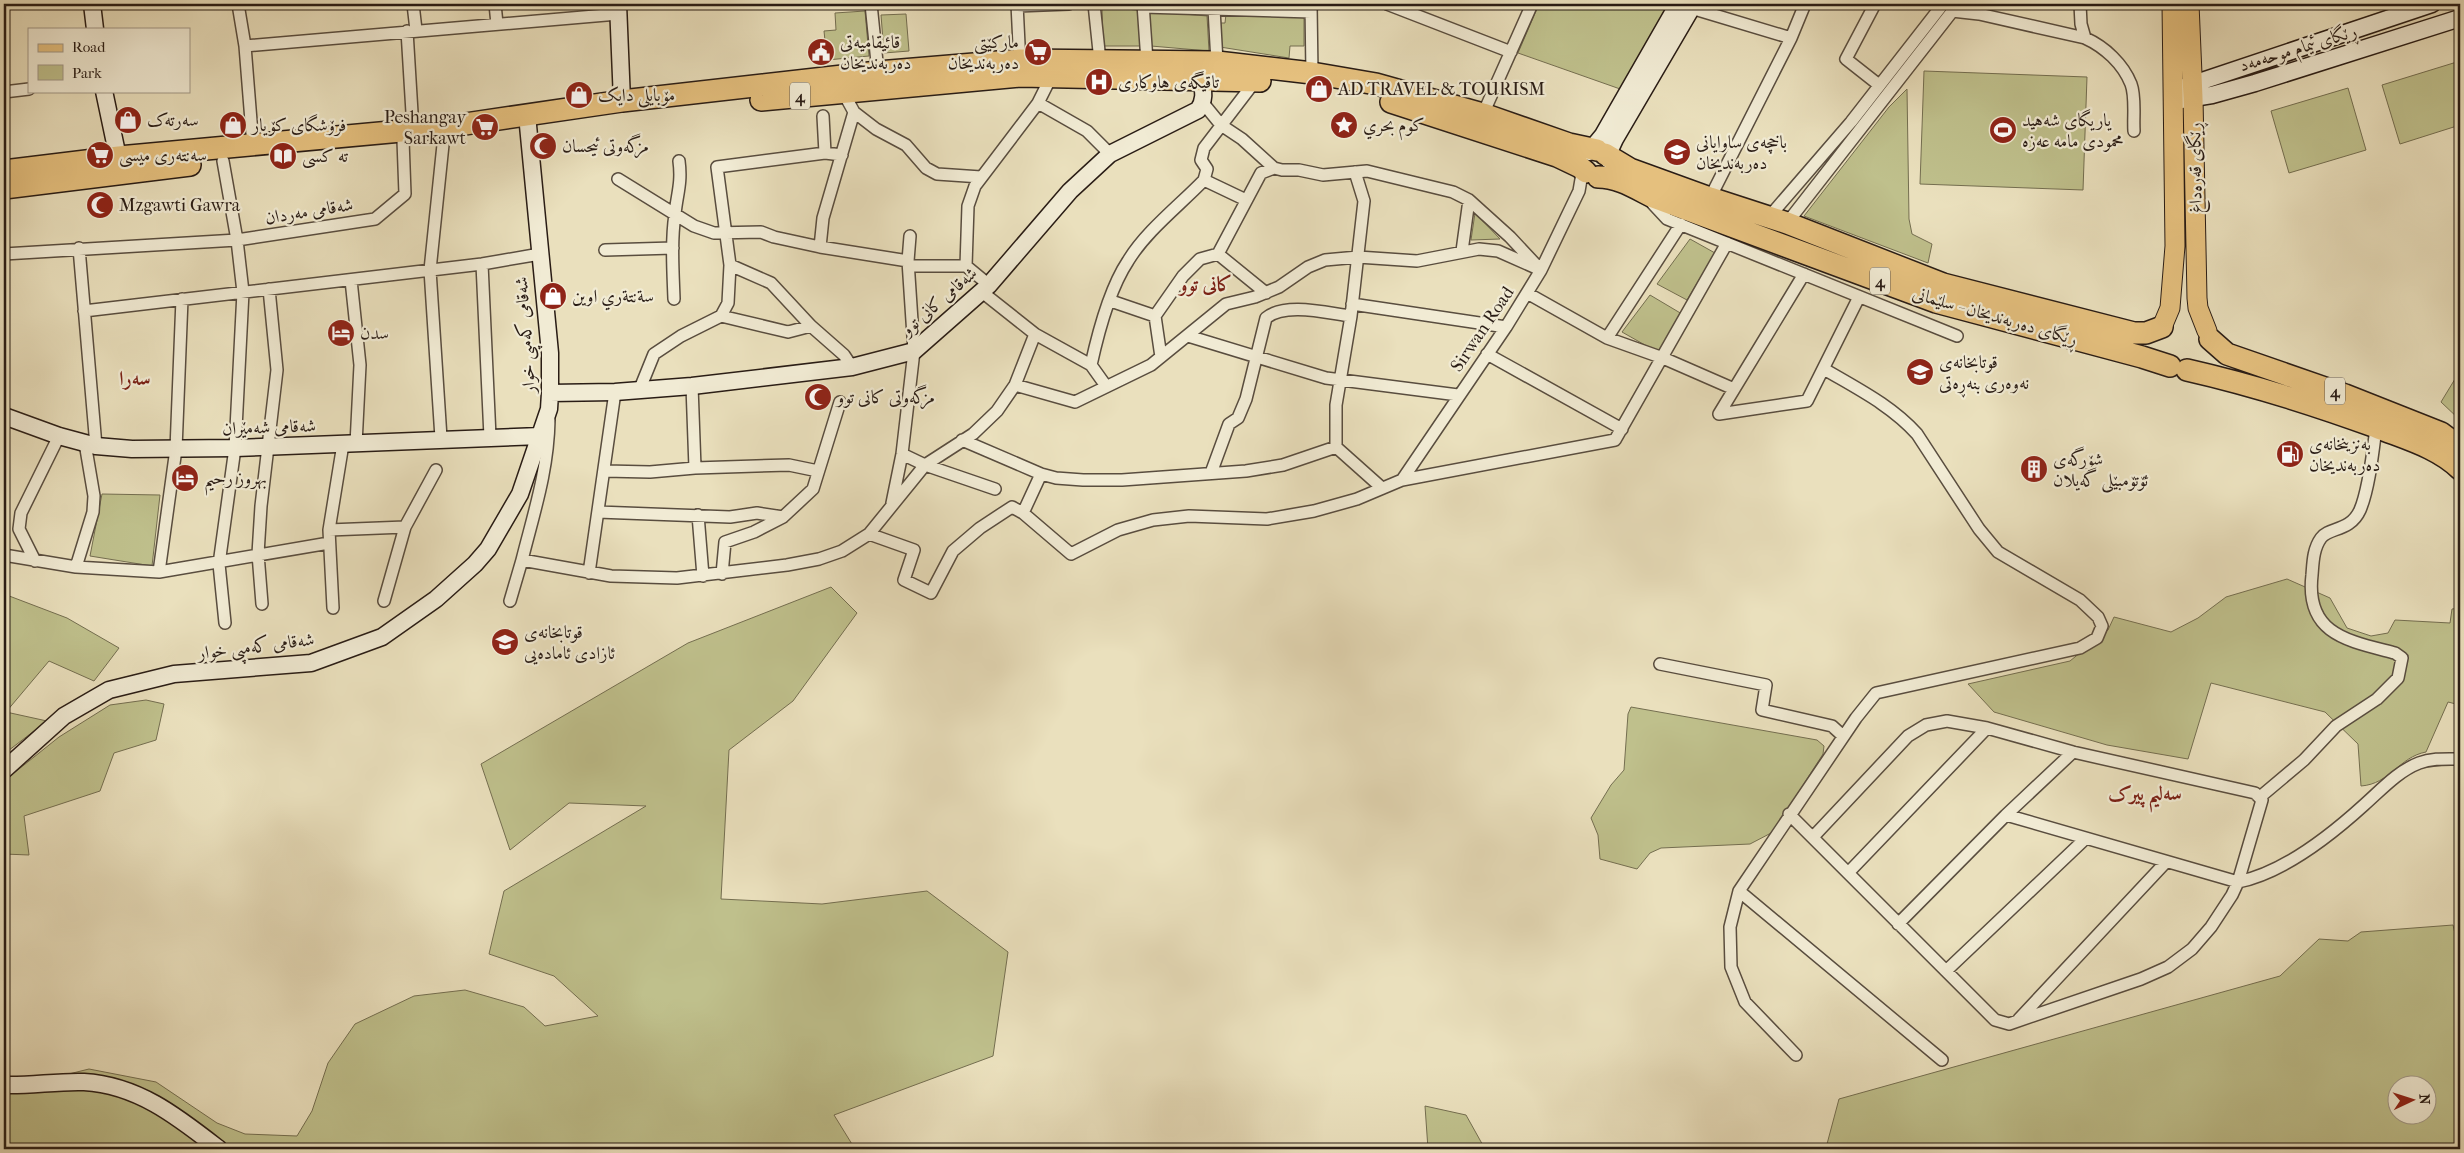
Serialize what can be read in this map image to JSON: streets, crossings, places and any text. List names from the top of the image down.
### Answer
{
  "streets": {
    "highway": ["4", "ڕێگای دەربەندیخان - سلێمانی"],
    "main road": ["ڕێگای قەرەداغ"],
    "street": [
      "ڕێگای ئیمام موحەمەد",
      "شەقامی مەردان",
      "شەقامی کانی توو",
      "Sirwan Road",
      "شەقامی کەمپی خوار",
      "شەقامی شەمێران"
    ]
  },
  "crossings": [
    ["ڕێگای ئیمام موحەمەد", "ڕێگای قەرەداغ"],
    ["4", "شەقامی مەردان"],
    ["4", "ڕێگای دەربەندیخان - سلێمانی"],
    ["4", "Sirwan Road"],
    ["4", "شەقامی کەمپی خوار"],
    ["ڕێگای قەرەداغ", "ڕێگای دەربەندیخان - سلێمانی"],
    ["شەقامی کانی توو", "شەقامی کەمپی خوار"],
    ["ڕێگای دەربەندیخان - سلێمانی", "Sirwan Road"],
    ["شەقامی کەمپی خوار", "شەقامی شەمێران"]
  ],
  "districts": ["کانی توو", "سەرا", "سەلیم پیرک"],
  "places": {
    "public building": ["قائیقامیەتی دەربەندیخان"],
    "supermarket": ["مارکێتی دەربەندیخان", "Peshangay Sarkawt", "سەنتەری میسی"],
    "hospital": ["تاقیگەی هاوکاری"],
    "shop": [
      "AD TRAVEL & TOURISM",
      "مۆبایلی دایک",
      "سەرتەک",
      "فرۆشگای کۆیار",
      "سةنتةري اوين"
    ],
    "place": ["کوم بحري"],
    "sports": ["یاریگاى شه‌هید محمودى مامه‌ عه‌زه"],
    "mosque": ["مزگەوتی ئیحسان", "Mzgawti Gawra", "مزگەوتی کانی توو"],
    "school or university": ["باخچەی ساوایانی دەربەندیخان", "قوتابخانەی نەوەری بنەڕەتی", "قوتابخانەی ئازادی ئامادەیی"],
    "library": ["ته كسى"],
    "hotel": ["سدن", "بهروز رحیم"],
    "fuel station": ["بەنزینخانەی دەربەندیخان"],
    "building": ["شۆرگه‌ى ئۆتۆمبێلى گه‌یلان"]
  },
  "legend": ["Road", "Park"],
  "north": "right"
}
